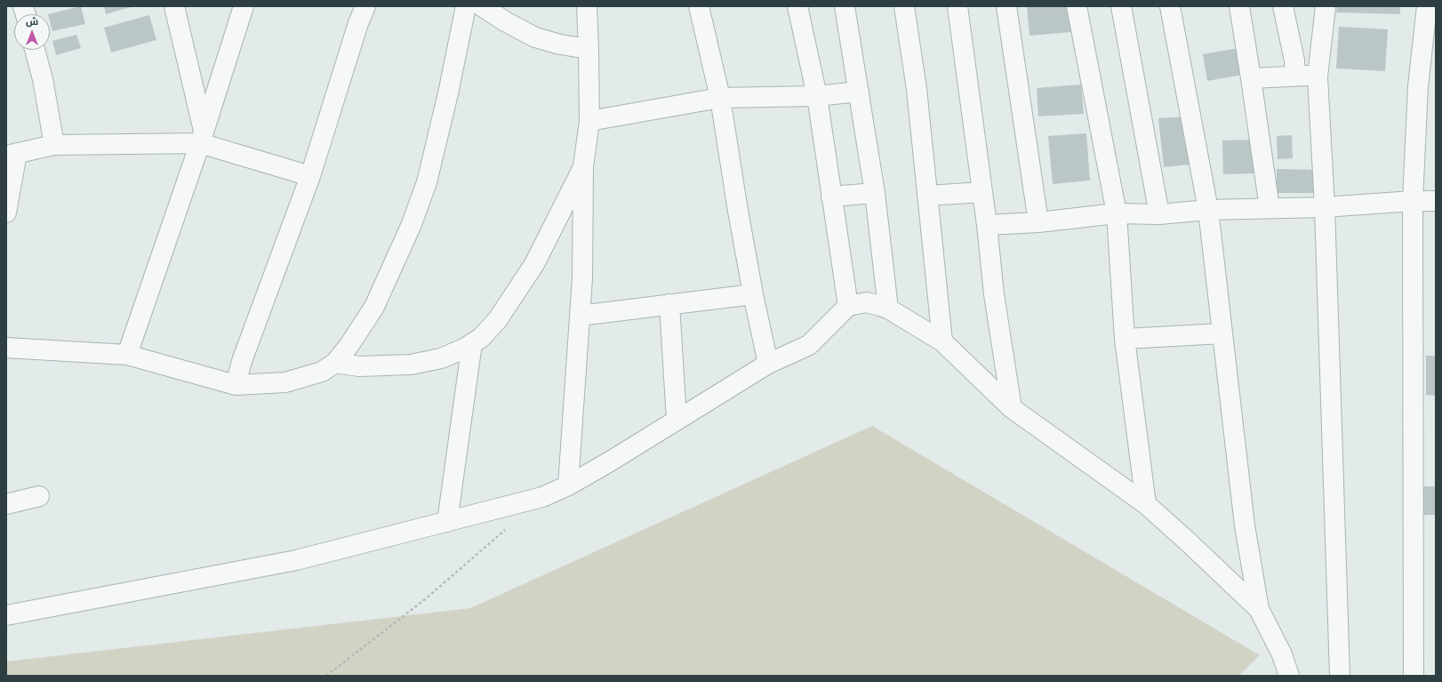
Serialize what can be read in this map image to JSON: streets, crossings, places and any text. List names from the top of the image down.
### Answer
{
  "north": "top"
}
